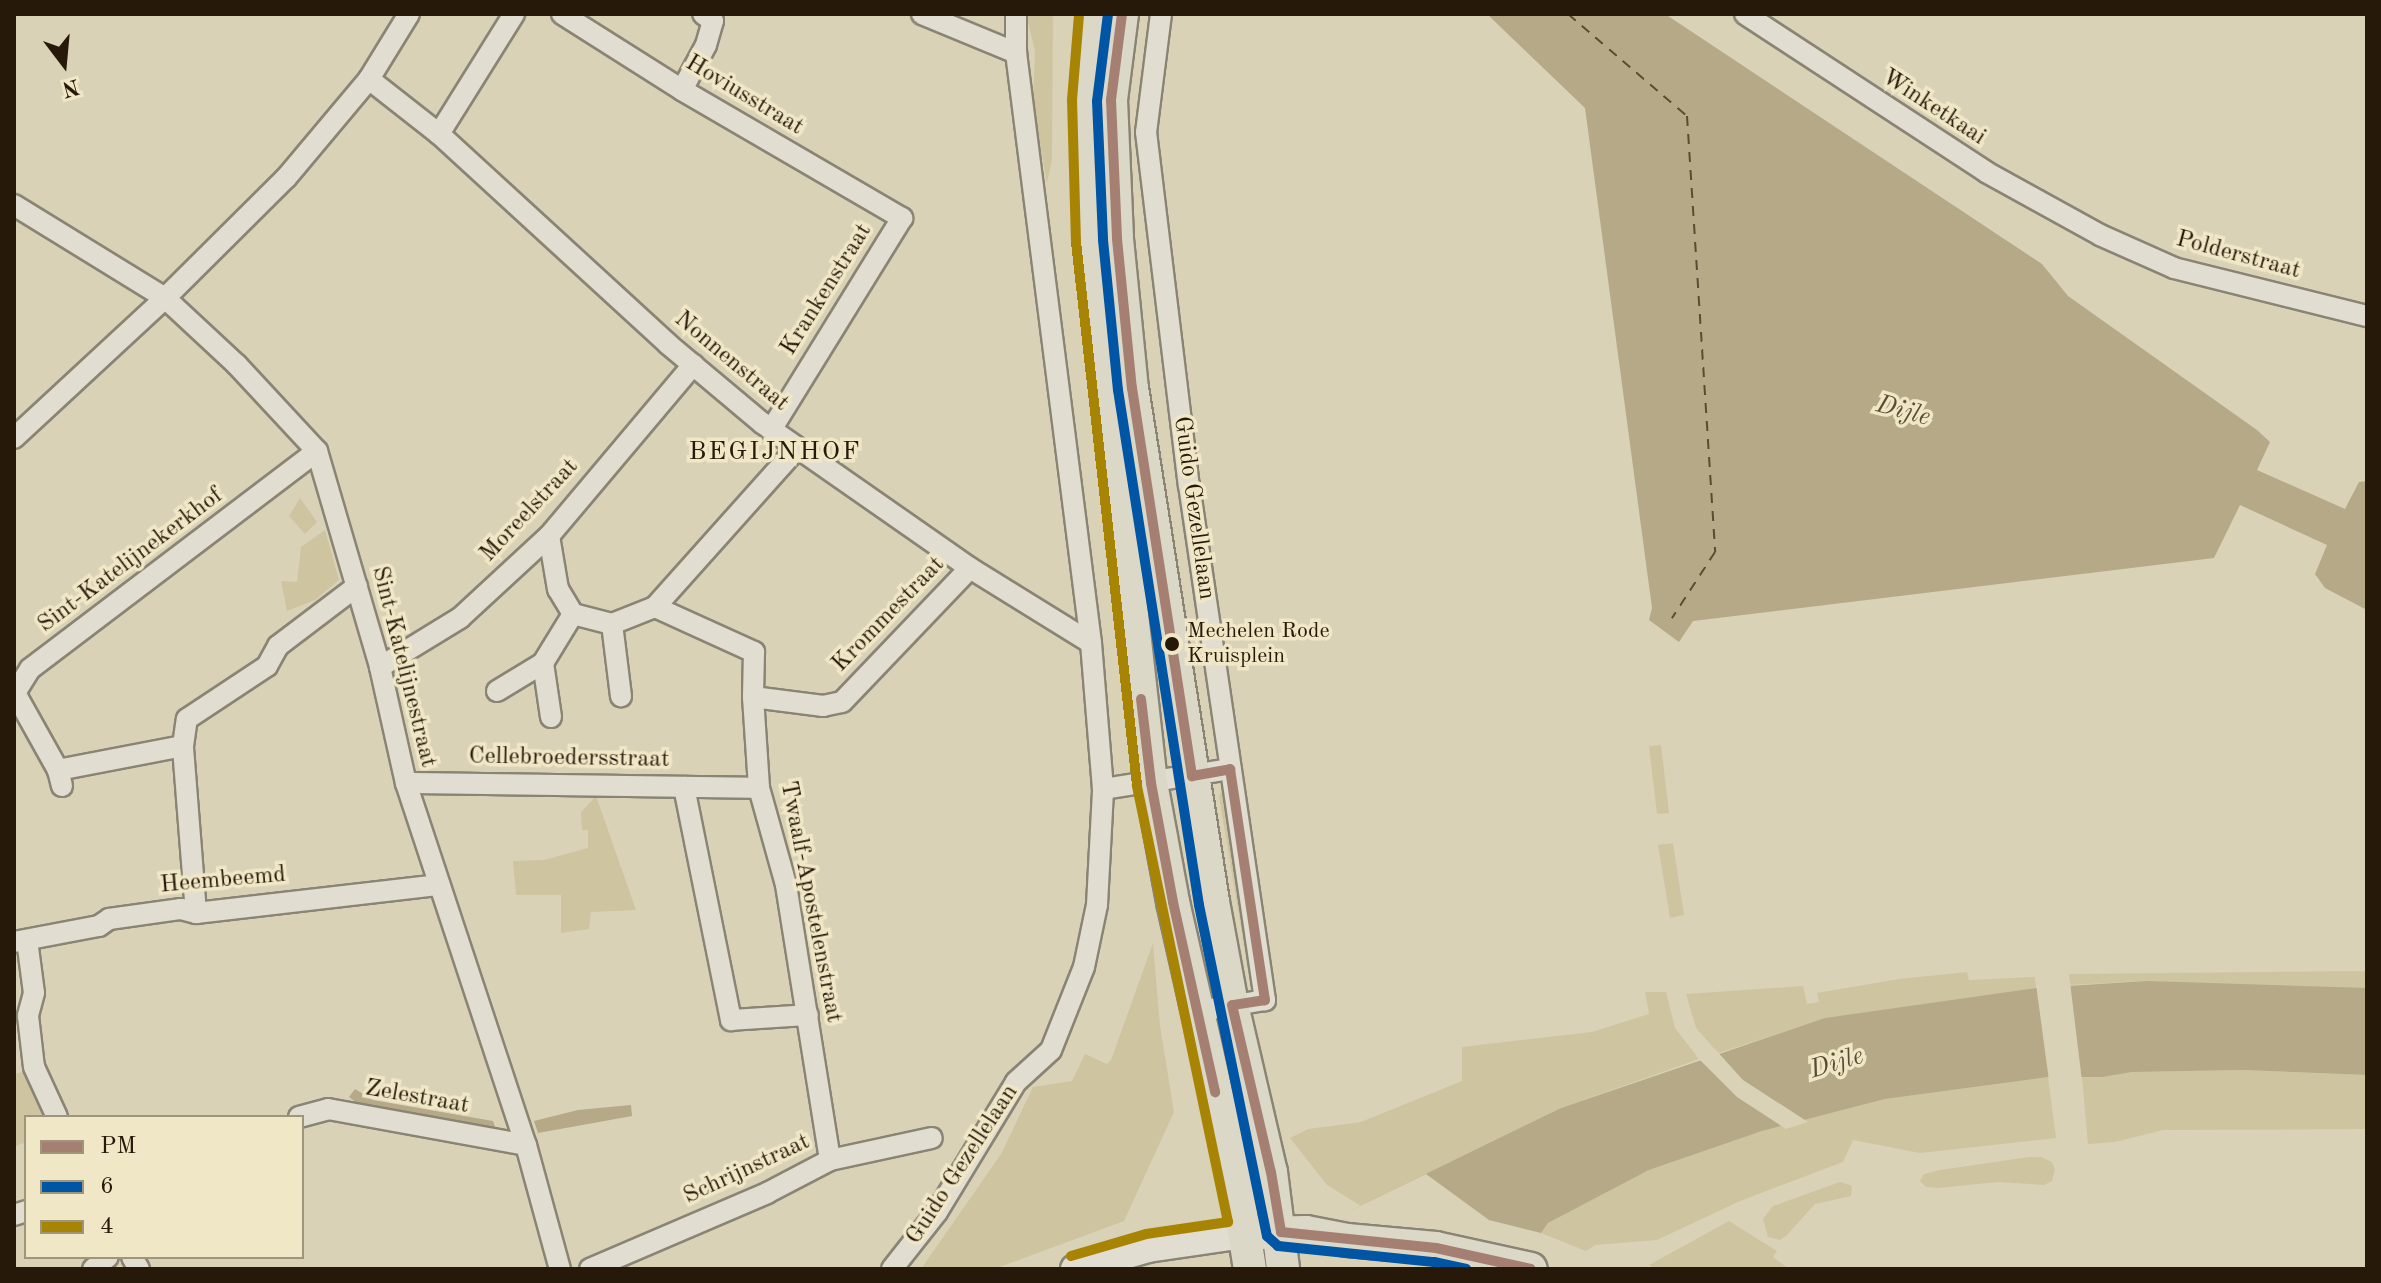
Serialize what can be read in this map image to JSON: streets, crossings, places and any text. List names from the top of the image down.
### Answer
{
  "streets": {
    "main road": ["Guido Gezellelaan"],
    "street": [
      "Hoviusstraat",
      "Winketkaai",
      "Polderstraat",
      "Krankenstraat",
      "Nonnenstraat",
      "Moreelstraat",
      "Sint-Katelijnekerkhof",
      "Krommestraat",
      "Sint-Katelijnestraat",
      "Cellebroedersstraat",
      "Heembeemd",
      "Twaalf-Apostelenstraat",
      "Zelestraat",
      "Schrijnstraat"
    ]
  },
  "crossings": [
    ["Hoviusstraat", "Krankenstraat"],
    ["Winketkaai", "Polderstraat"],
    ["Krankenstraat", "Nonnenstraat"],
    ["Nonnenstraat", "Guido Gezellelaan"],
    ["Nonnenstraat", "Moreelstraat"],
    ["Nonnenstraat", "Krommestraat"],
    ["Moreelstraat", "Sint-Katelijnestraat"],
    ["Sint-Katelijnekerkhof", "Sint-Katelijnestraat"],
    ["Krommestraat", "Twaalf-Apostelenstraat"],
    ["Sint-Katelijnestraat", "Cellebroedersstraat"],
    ["Sint-Katelijnestraat", "Heembeemd"],
    ["Sint-Katelijnestraat", "Zelestraat"],
    ["Cellebroedersstraat", "Twaalf-Apostelenstraat"],
    ["Twaalf-Apostelenstraat", "Schrijnstraat"]
  ],
  "districts": ["BEGIJNHOF"],
  "water": ["Dijle"],
  "places": ["Mechelen Rode Kruisplein"],
  "lines": ["transit line PM", "transit line 6", "transit line 4"],
  "legend": ["PM", "6", "4"],
  "north": "bottom"
}
